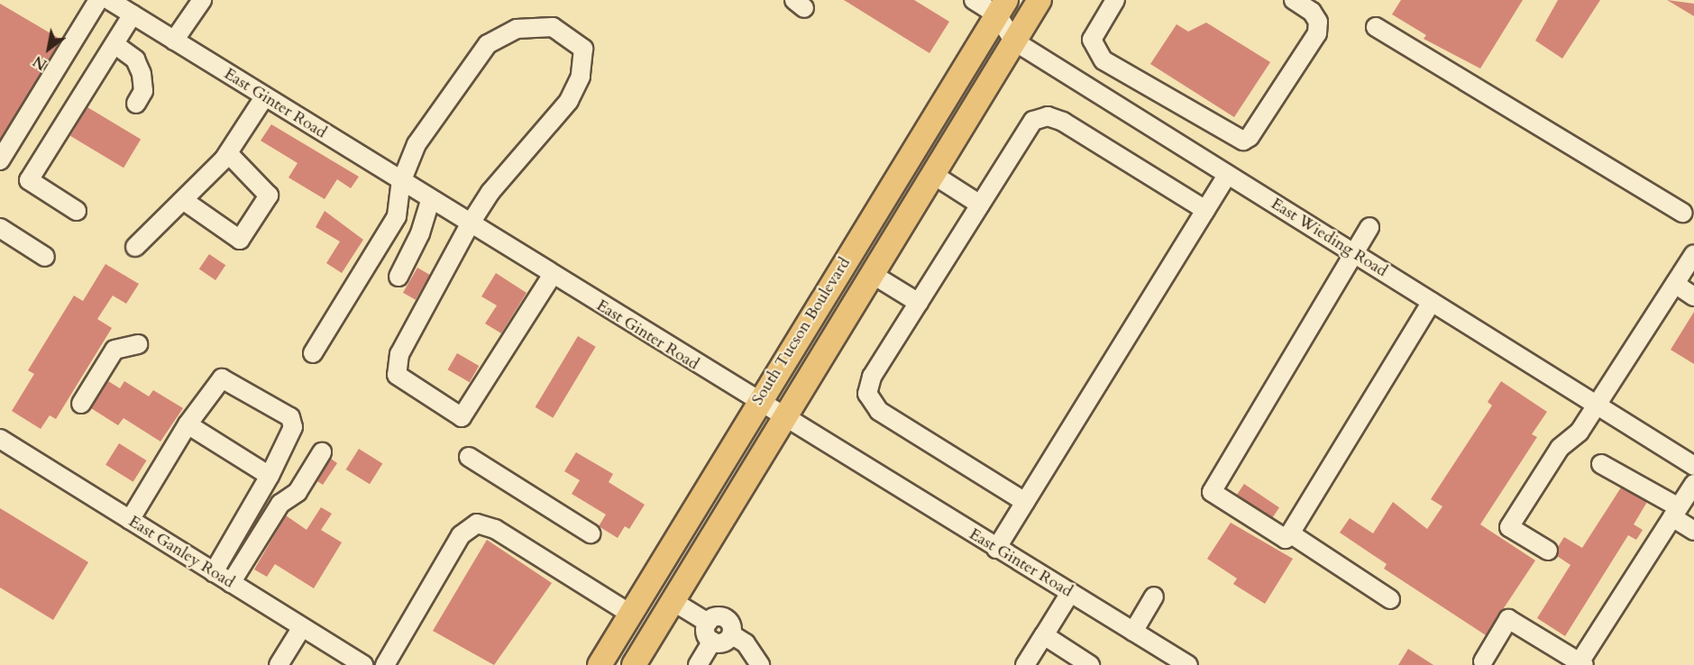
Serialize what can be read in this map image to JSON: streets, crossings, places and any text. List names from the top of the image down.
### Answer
{
  "streets": {
    "main road": ["South Tucson Boulevard"],
    "street": ["East Ginter Road", "East Wieding Road", "East Ganley Road"]
  },
  "crossings": [
    ["East Ginter Road", "South Tucson Boulevard"],
    ["East Wieding Road", "South Tucson Boulevard"]
  ],
  "north": "bottom left"
}
